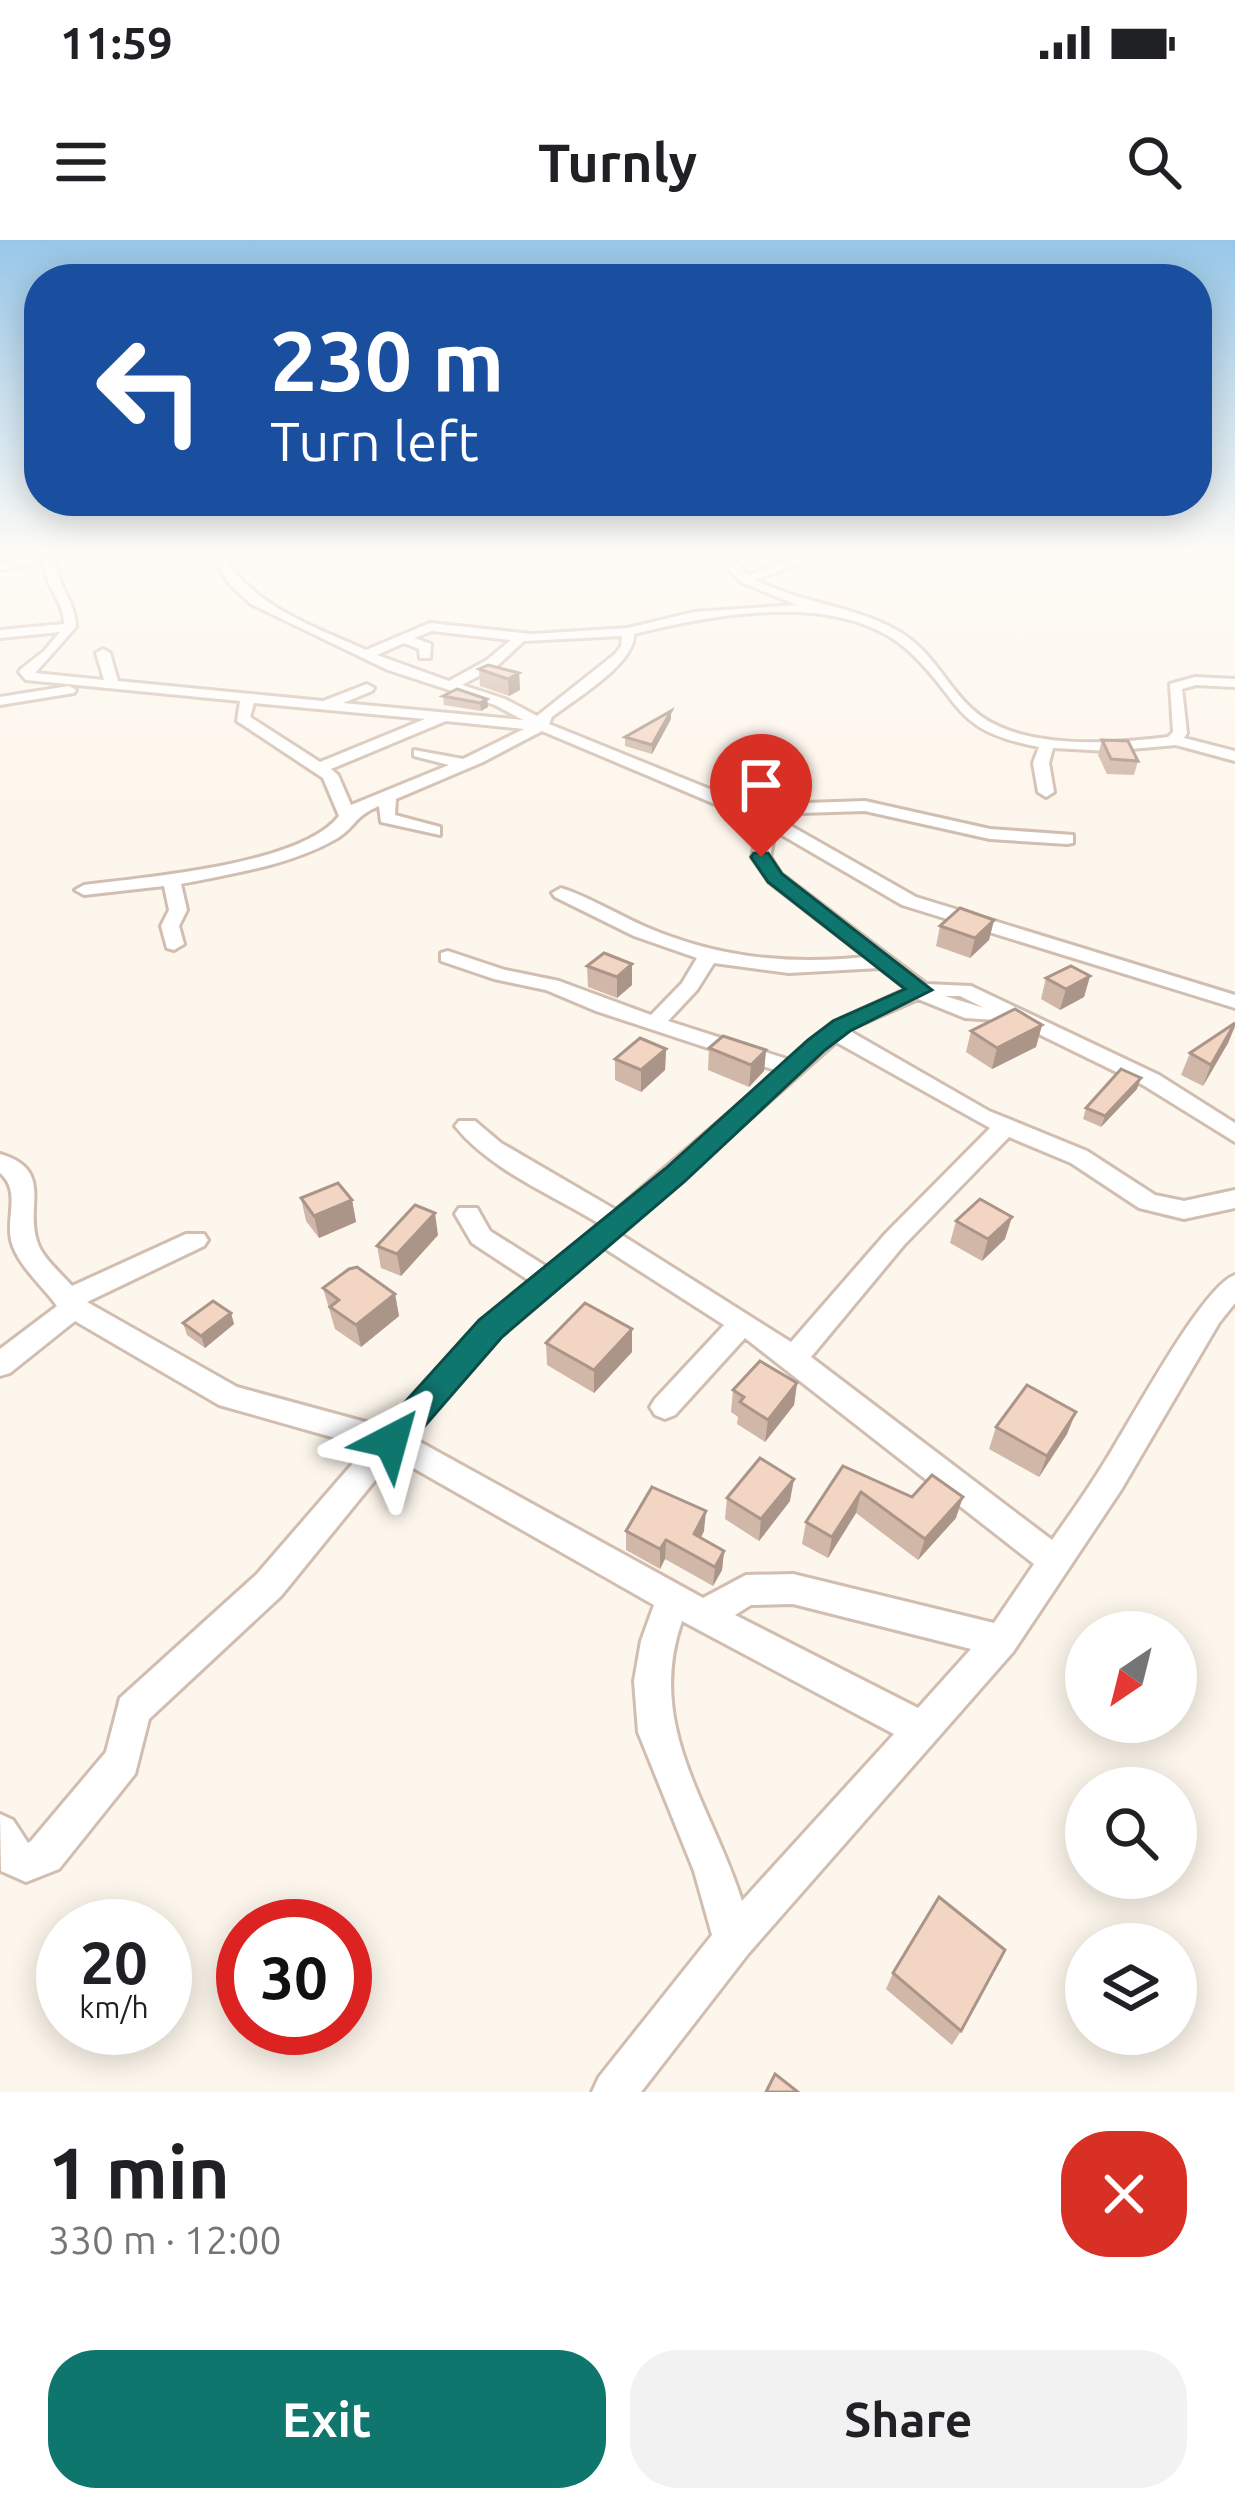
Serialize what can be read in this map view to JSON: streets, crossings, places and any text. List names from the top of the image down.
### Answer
{
  "north": "bottom left",
  "page": {
    "status": "11:59",
    "header": "Turnly",
    "turn": ["230 m", "Turn left"],
    "speed": "20 km/h",
    "limit": "30",
    "heading": ["1 min", "330 m · 12:00"],
    "buttons": ["Exit", "Share"]
  }
}
